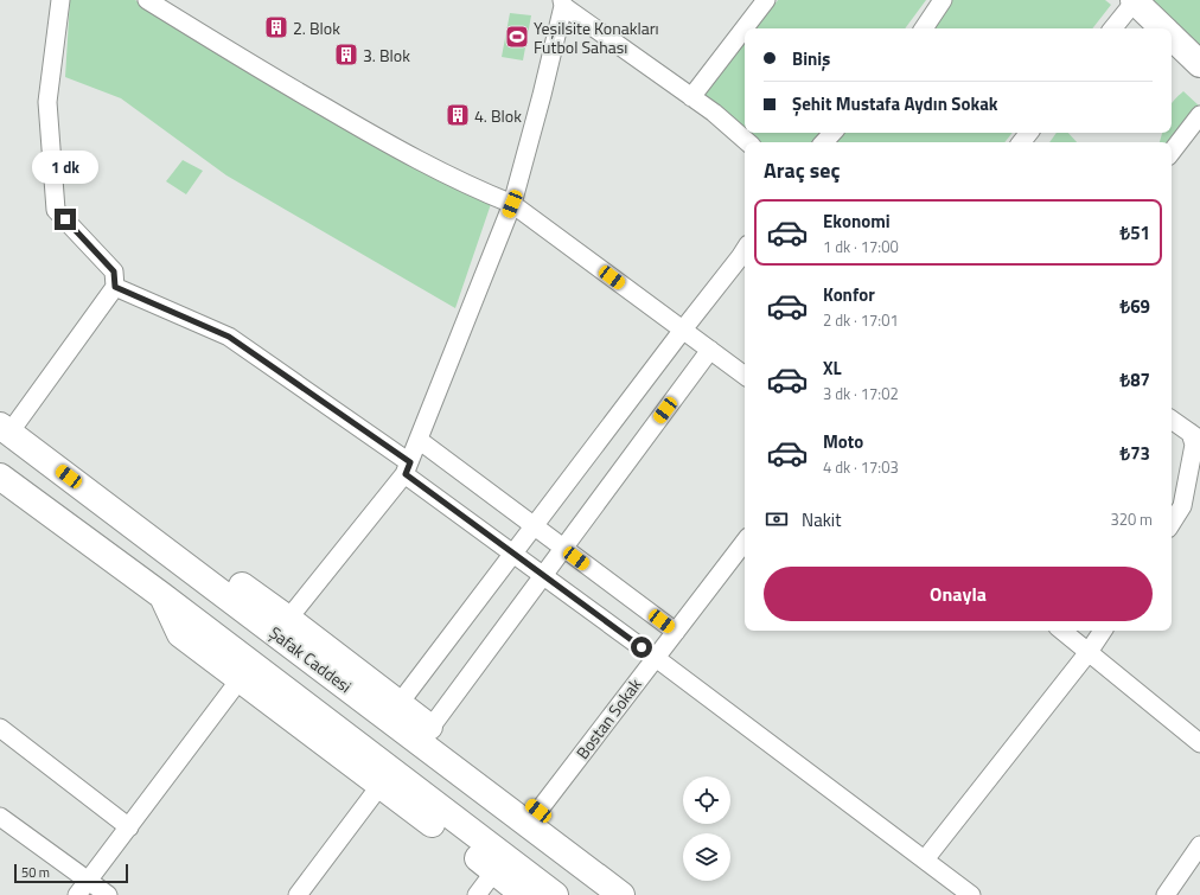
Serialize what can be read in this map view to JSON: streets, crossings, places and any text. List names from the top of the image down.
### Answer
{
  "streets": {
    "main road": ["Şafak Caddesi"],
    "street": ["Bostan Sokak"]
  },
  "places": {
    "building": ["2. Blok", "3. Blok", "4. Blok"],
    "sports": ["Yeşilsite Konakları Futbol Sahası"]
  },
  "scale_bar": "50 m",
  "page": {
    "banner": ["Biniş", "Şehit Mustafa Aydın Sokak"],
    "heading": "Araç seç",
    "bubble": "1 dk",
    "list": [
      {
        "name": "Ekonomi",
        "note": "1 dk · 17:00",
        "value": "₺51"
      },
      {
        "name": "Konfor",
        "note": "2 dk · 17:01",
        "value": "₺69"
      },
      {
        "name": "XL",
        "note": "3 dk · 17:02",
        "value": "₺87"
      },
      {
        "name": "Moto",
        "note": "4 dk · 17:03",
        "value": "₺73"
      }
    ],
    "pay": ["Nakit", "320 m"],
    "buttons": "Onayla",
    "scale": "50 m"
  }
}
